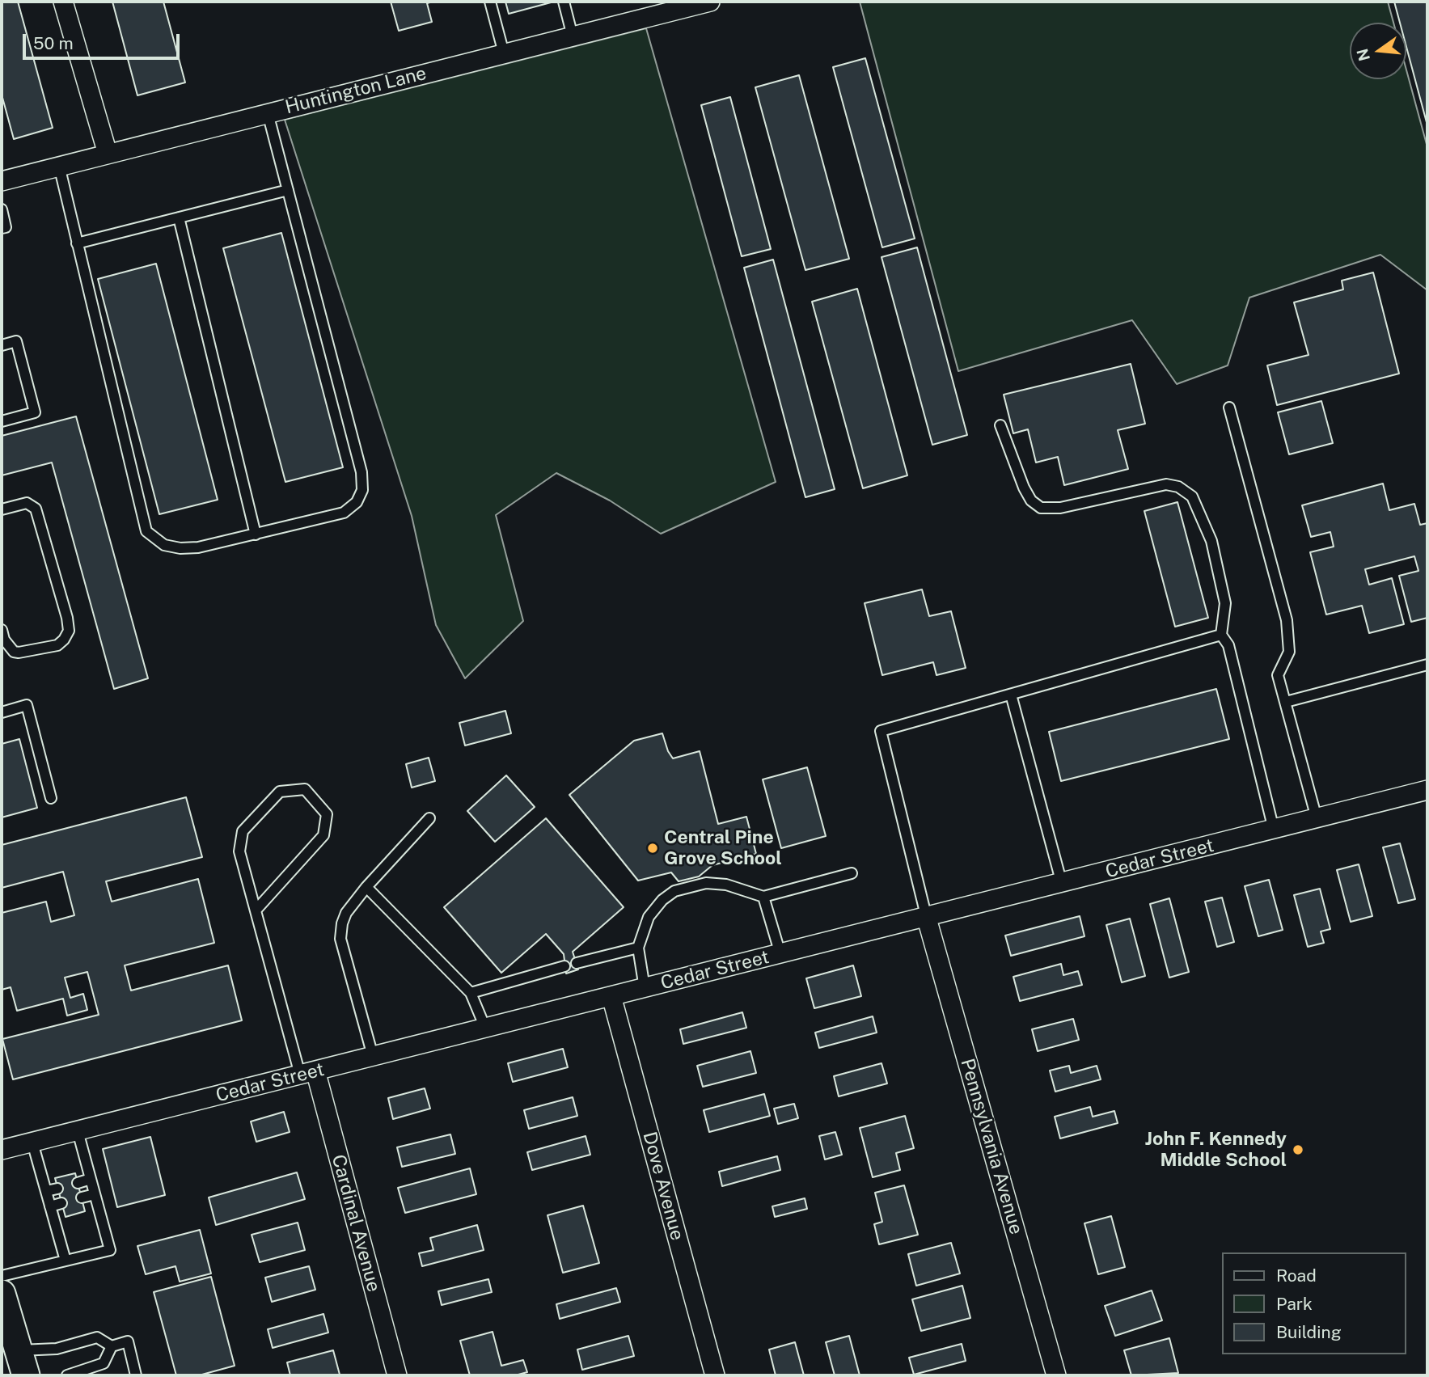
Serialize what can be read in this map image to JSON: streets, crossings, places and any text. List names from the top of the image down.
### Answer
{
  "streets": {
    "street": [
      "Huntington Lane",
      "Cedar Street",
      "Pennsylvania Avenue",
      "Dove Avenue",
      "Cardinal Avenue"
    ]
  },
  "crossings": [
    ["Cedar Street", "Pennsylvania Avenue"],
    ["Cedar Street", "Dove Avenue"],
    ["Cedar Street", "Cardinal Avenue"]
  ],
  "places": ["Central Pine Grove School", "John F. Kennedy Middle School"],
  "legend": ["Road", "Park", "Building"],
  "scale_bar": "50 m",
  "north": "left"
}
